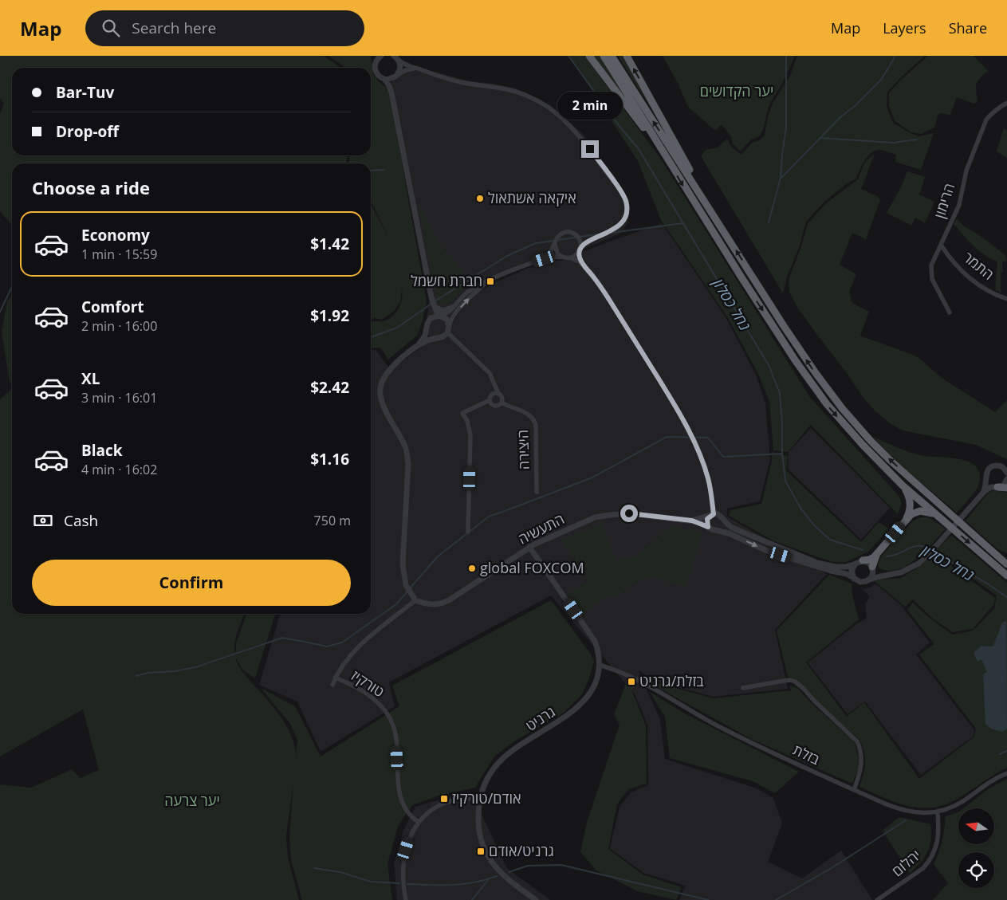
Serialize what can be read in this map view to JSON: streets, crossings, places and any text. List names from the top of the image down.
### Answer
{
  "streets": {
    "street": [
      "הרימון",
      "התמר",
      "היצירה",
      "התעשיה",
      "טורקיז",
      "גרניט",
      "בזלת",
      "יהלום"
    ]
  },
  "crossings": [
    ["הרימון", "התמר"],
    ["התעשיה", "גרניט"],
    ["גרניט", "בזלת"],
    ["בזלת", "יהלום"]
  ],
  "water": ["נחל כסלון"],
  "parks": ["יער הקדושים", "יער צרעה"],
  "places": {
    "other": ["איקאה אשתאול", "global FOXCOM"],
    "transit": [
      "חברת חשמל",
      "בזלת/גרניט",
      "אודם/טורקיז",
      "גרניט/אודם"
    ]
  },
  "north": "left",
  "page": {
    "header": "Map",
    "search": "Search here",
    "nav": ["Map", "Layers", "Share"],
    "banner": ["Bar-Tuv", "Drop-off"],
    "bubble": "2 min",
    "heading": "Choose a ride",
    "list": [
      {
        "name": "Economy",
        "note": "1 min · 15:59",
        "value": "$1.42"
      },
      {
        "name": "Comfort",
        "note": "2 min · 16:00",
        "value": "$1.92"
      },
      {
        "name": "XL",
        "note": "3 min · 16:01",
        "value": "$2.42"
      },
      {
        "name": "Black",
        "note": "4 min · 16:02",
        "value": "$1.16"
      }
    ],
    "pay": ["Cash", "750 m"],
    "buttons": "Confirm"
  }
}
